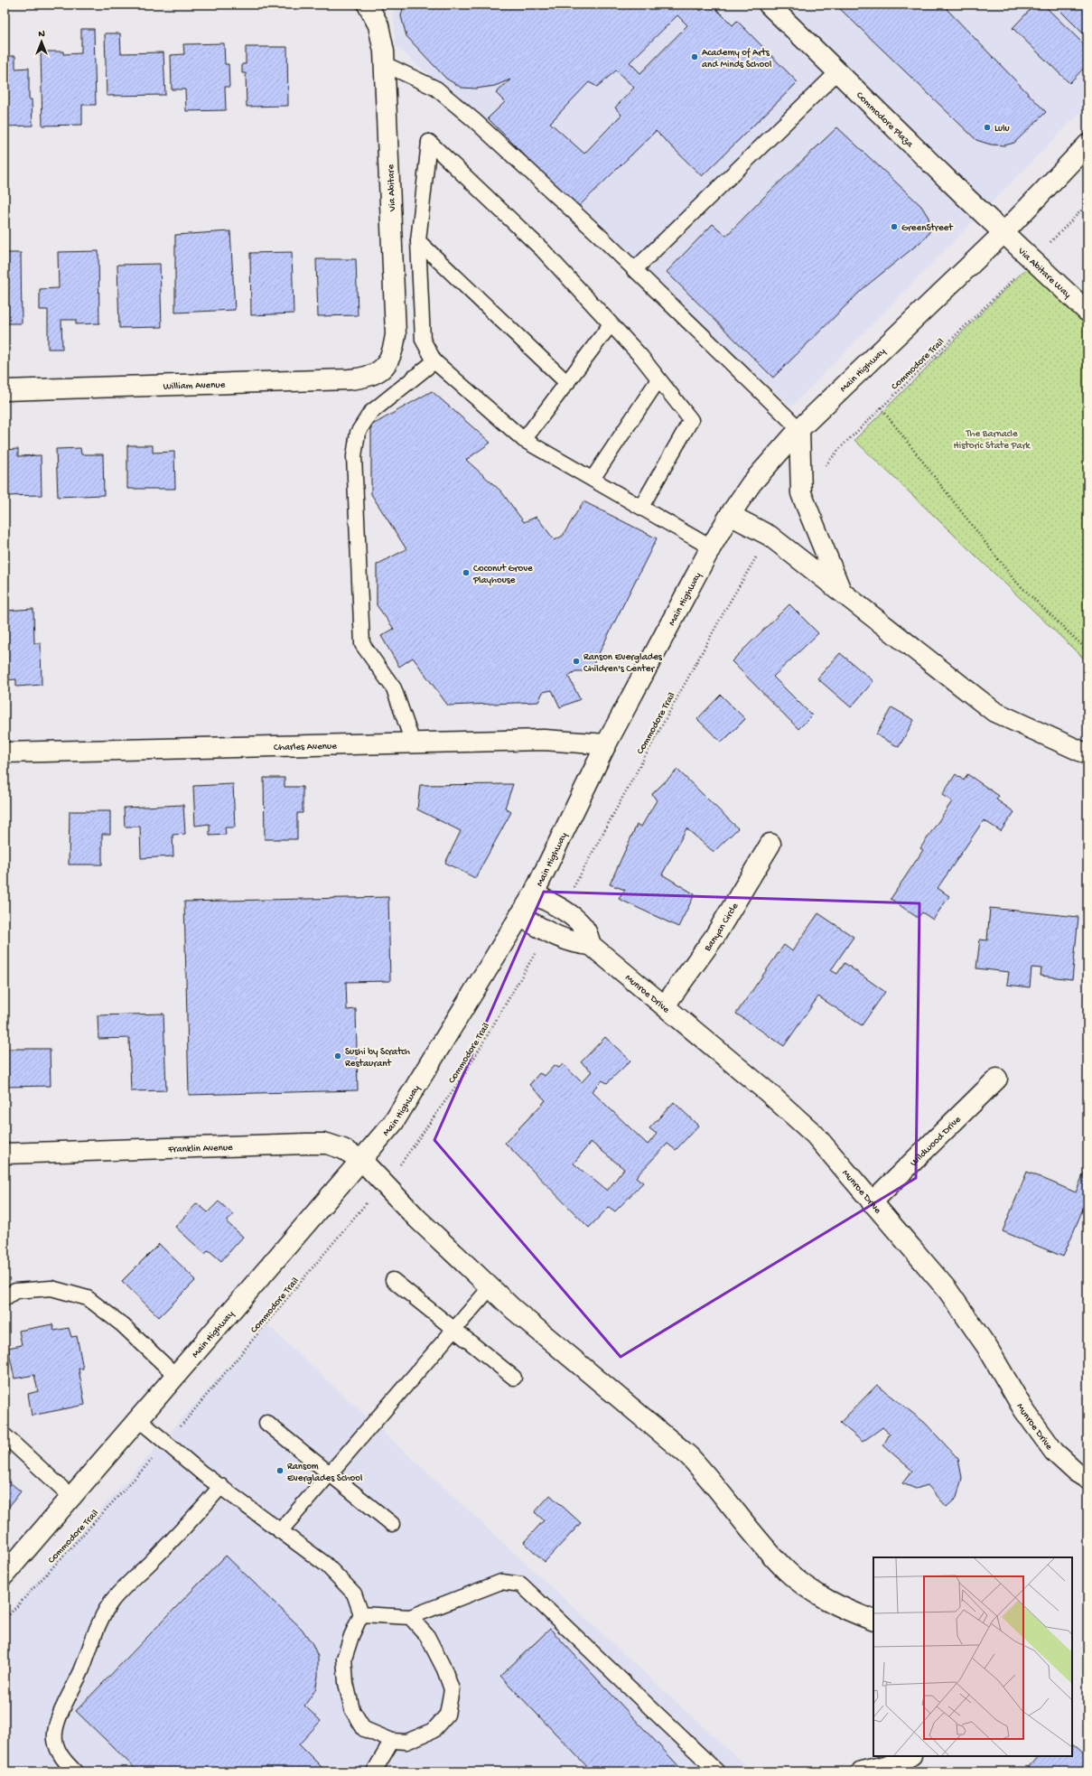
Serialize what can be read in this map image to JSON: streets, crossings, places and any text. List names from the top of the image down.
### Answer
{
  "streets": {
    "street": [
      "Commodore Plaza",
      "Via Abitare",
      "Via Abitare Way",
      "Main Highway",
      "William Avenue",
      "Charles Avenue",
      "Banyan Circle",
      "Munroe Drive",
      "Wildwood Drive",
      "Franklin Avenue"
    ],
    "path": ["Commodore Trail"]
  },
  "crossings": [
    ["Commodore Plaza", "Via Abitare Way"],
    ["Commodore Plaza", "Main Highway"],
    ["Via Abitare", "William Avenue"],
    ["Via Abitare Way", "Main Highway"],
    ["Commodore Trail", "Franklin Avenue"],
    ["Main Highway", "Charles Avenue"],
    ["Main Highway", "Franklin Avenue"],
    ["Banyan Circle", "Munroe Drive"],
    ["Munroe Drive", "Wildwood Drive"]
  ],
  "parks": ["The Barnacle Historic State Park"],
  "places": [
    "Academy of Arts and Minds School",
    "Lulu",
    "GreenStreet",
    "Coconut Grove Playhouse",
    "Ranson Everglades Children's Center",
    "Sushi by Scratch Restaurant",
    "Ransom Everglades School"
  ],
  "north": "top"
}
